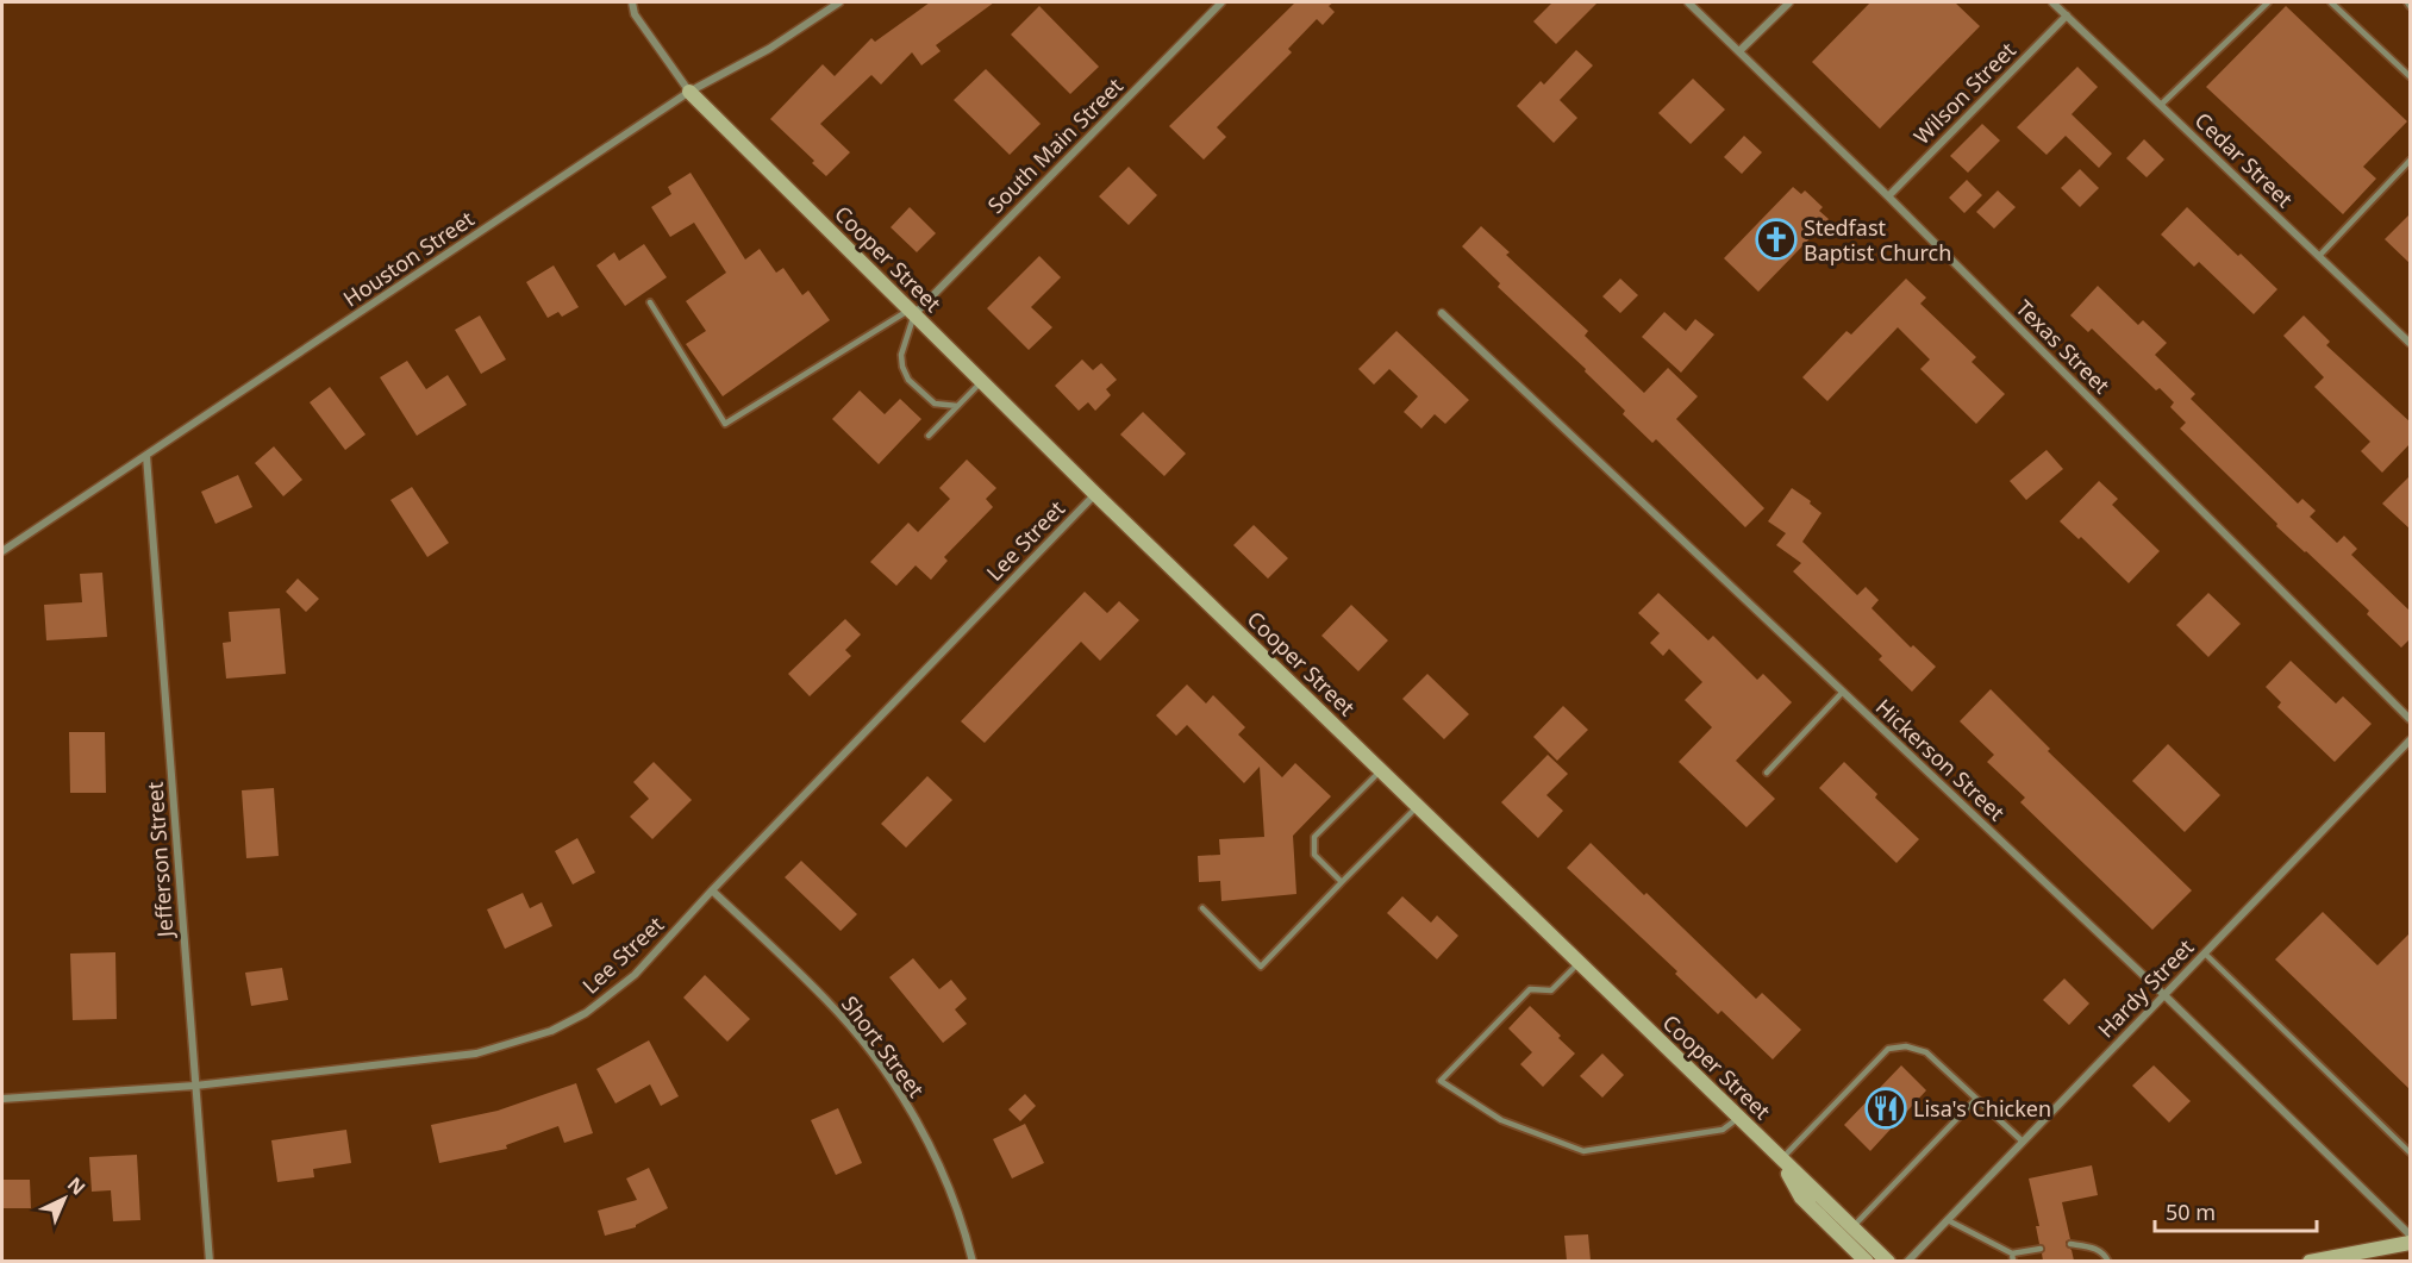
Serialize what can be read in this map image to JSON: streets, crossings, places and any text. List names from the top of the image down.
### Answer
{
  "streets": {
    "street": [
      "Wilson Street",
      "South Main Street",
      "Cedar Street",
      "Houston Street",
      "Cooper Street",
      "Texas Street",
      "Lee Street",
      "Hickerson Street",
      "Jefferson Street",
      "Hardy Street",
      "Short Street"
    ]
  },
  "crossings": [
    ["Wilson Street", "Cedar Street"],
    ["Wilson Street", "Texas Street"],
    ["South Main Street", "Cooper Street"],
    ["Houston Street", "Cooper Street"],
    ["Houston Street", "Jefferson Street"],
    ["Cooper Street", "Lee Street"],
    ["Lee Street", "Jefferson Street"],
    ["Lee Street", "Short Street"],
    ["Hickerson Street", "Hardy Street"]
  ],
  "places": {
    "church": ["Stedfast Baptist Church"],
    "restaurant": ["Lisa's Chicken"]
  },
  "scale_bar": "50 m",
  "north": "top right"
}
